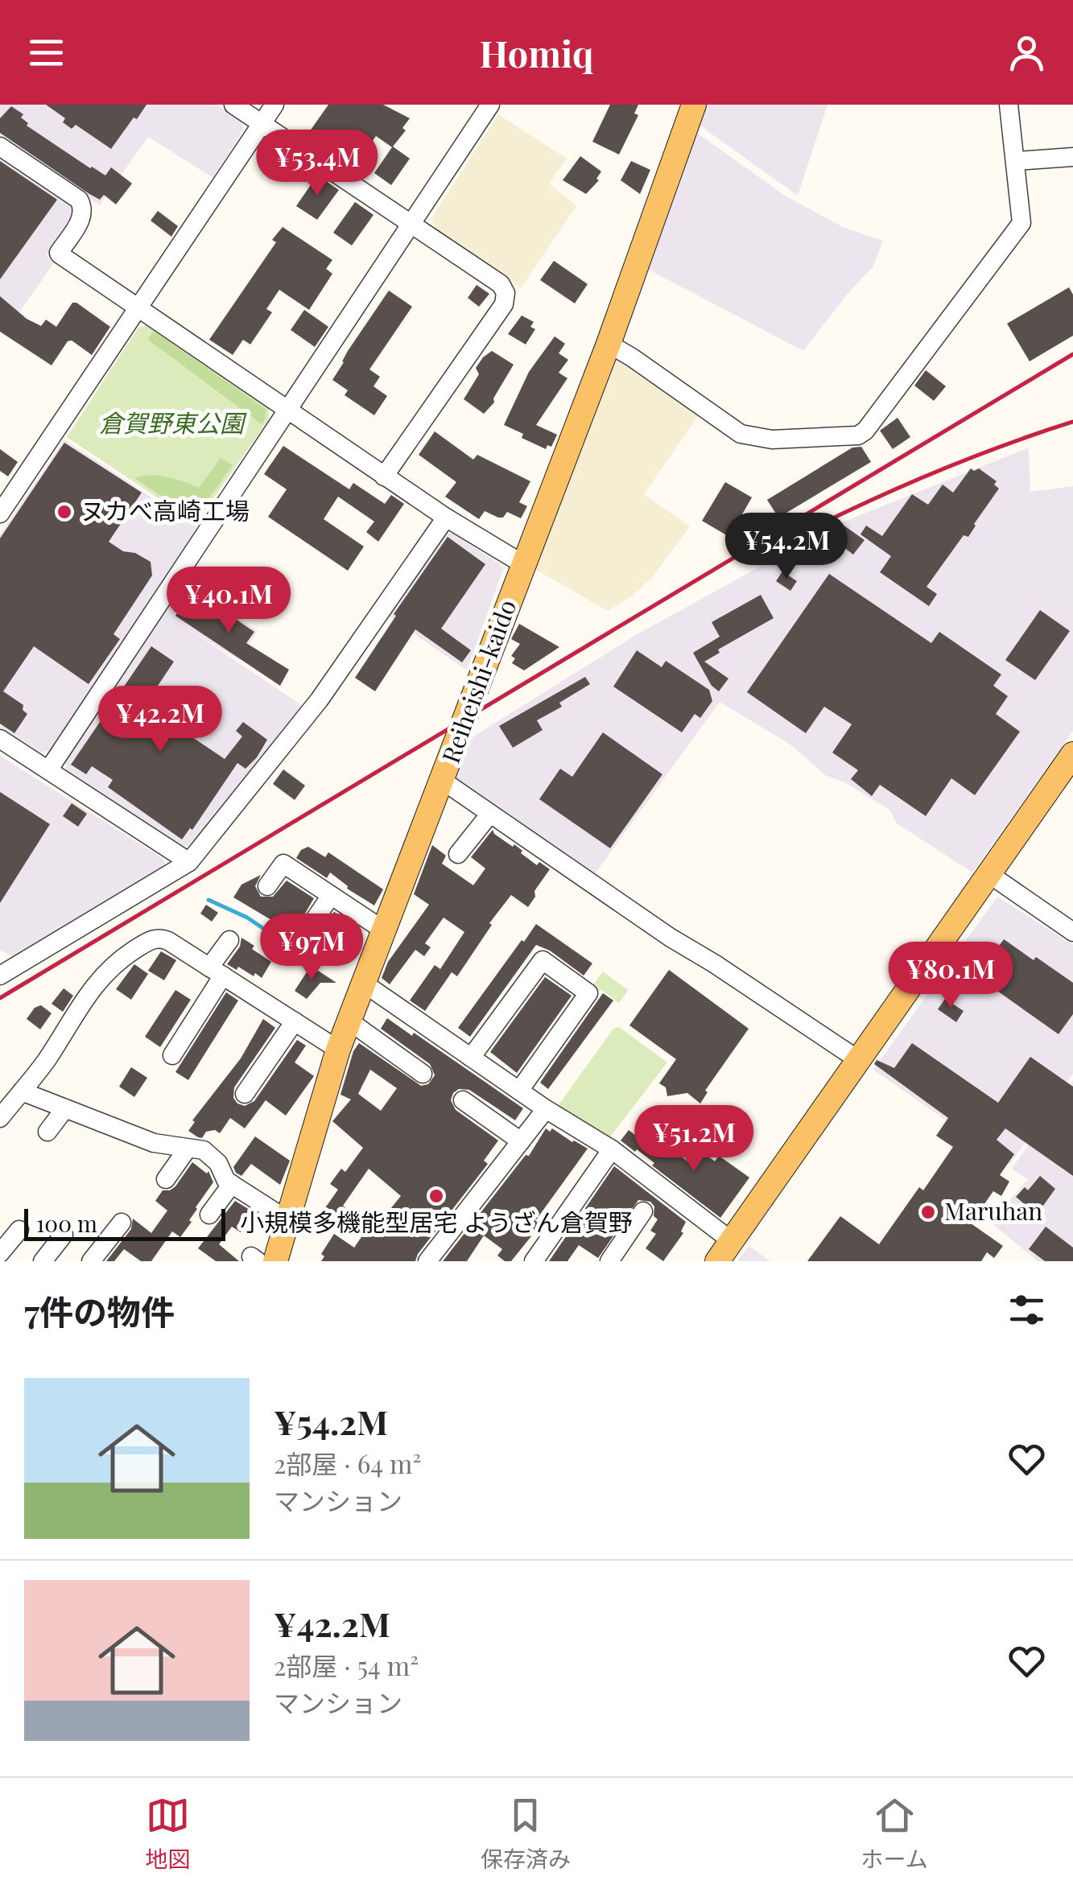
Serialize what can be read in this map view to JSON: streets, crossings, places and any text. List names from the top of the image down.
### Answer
{
  "streets": {
    "main road": ["Reiheishi-kaido"]
  },
  "parks": ["倉賀野東公園"],
  "places": ["ヌカべ高崎工場", "小規模多機能型居宅 ようざん倉賀野", "Maruhan"],
  "scale_bar": "100 m",
  "page": {
    "header": "Homiq",
    "price": [
      "¥53.4M",
      "¥54.2M",
      "¥40.1M",
      "¥42.2M",
      "¥97M",
      "¥80.1M",
      "¥51.2M"
    ],
    "scale": "100 m",
    "heading": "7件の物件",
    "list": [
      {
        "name": "¥54.2M",
        "note": "2部屋 · 64 m² · マンション"
      },
      {
        "name": "¥42.2M",
        "note": "2部屋 · 54 m² · マンション"
      }
    ],
    "tabs": ["地図", "保存済み", "ホーム"]
  }
}
